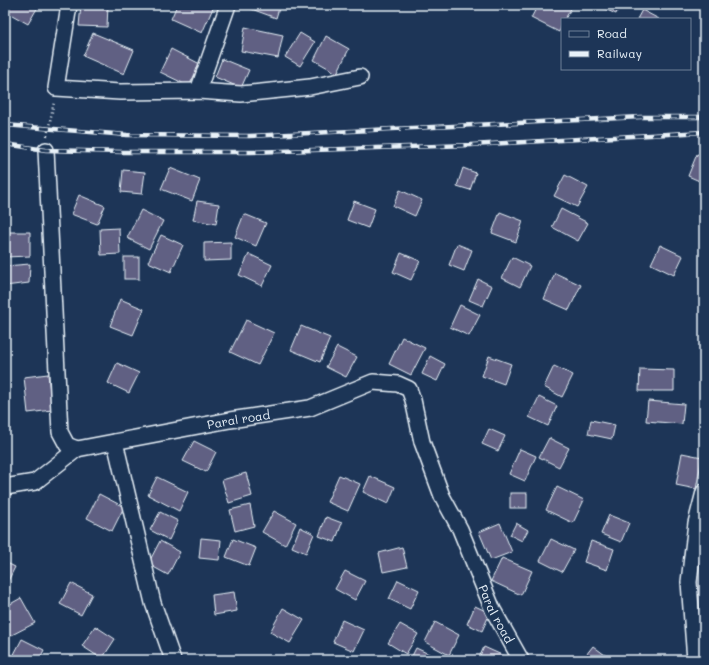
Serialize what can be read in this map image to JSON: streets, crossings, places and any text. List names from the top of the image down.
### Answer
{
  "streets": {
    "street": ["Paral road"]
  },
  "legend": ["Road", "Railway"]
}
